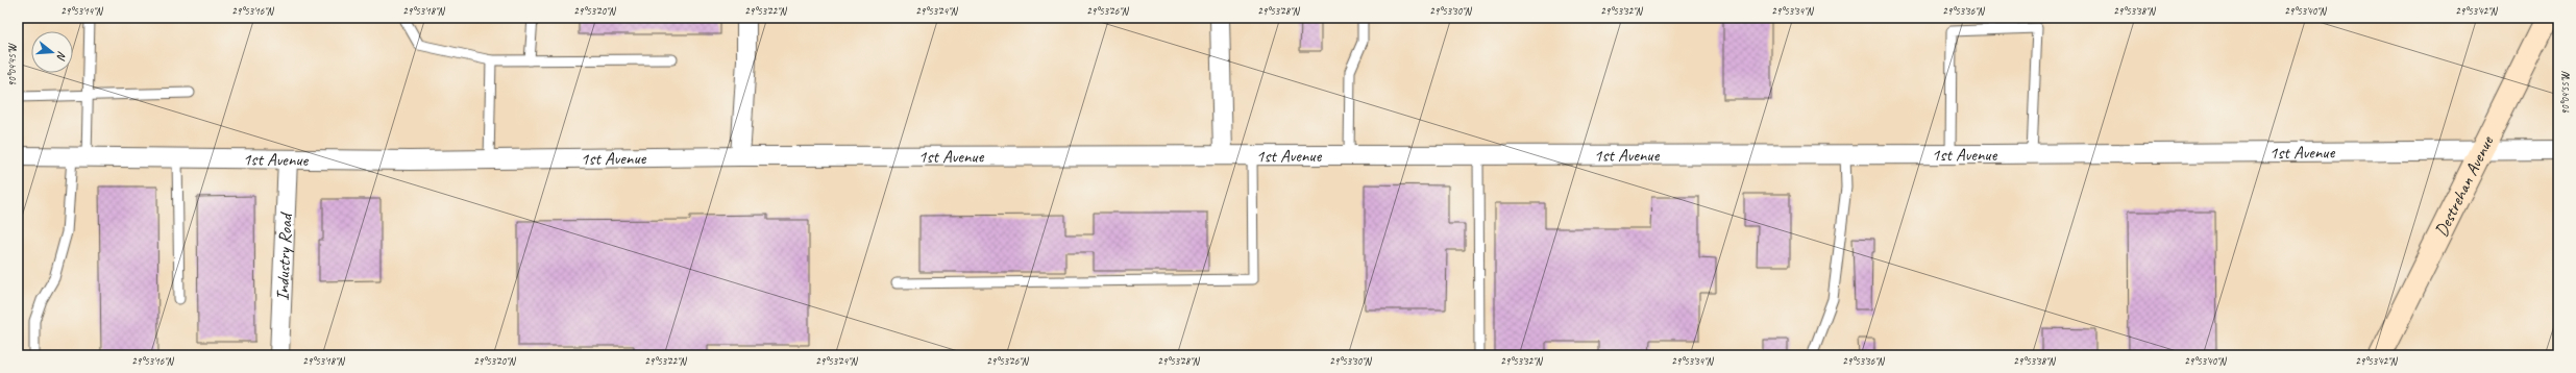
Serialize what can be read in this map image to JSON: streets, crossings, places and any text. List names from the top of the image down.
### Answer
{
  "streets": {
    "main road": ["Destrehan Avenue"],
    "street": ["1st Avenue", "Industry Road"]
  },
  "crossings": [
    ["1st Avenue", "Destrehan Avenue"],
    ["1st Avenue", "Industry Road"]
  ],
  "north": "right",
  "coordinates": [
    "29°53'14\"N",
    "29°53'16\"N",
    "29°53'18\"N",
    "29°53'20\"N",
    "29°53'22\"N",
    "29°53'24\"N",
    "29°53'26\"N",
    "29°53'28\"N",
    "29°53'30\"N",
    "29°53'32\"N",
    "29°53'34\"N",
    "29°53'36\"N",
    "29°53'38\"N",
    "29°53'40\"N",
    "29°53'42\"N",
    "90°04'45\"W",
    "90°04'55\"W"
  ]
}
